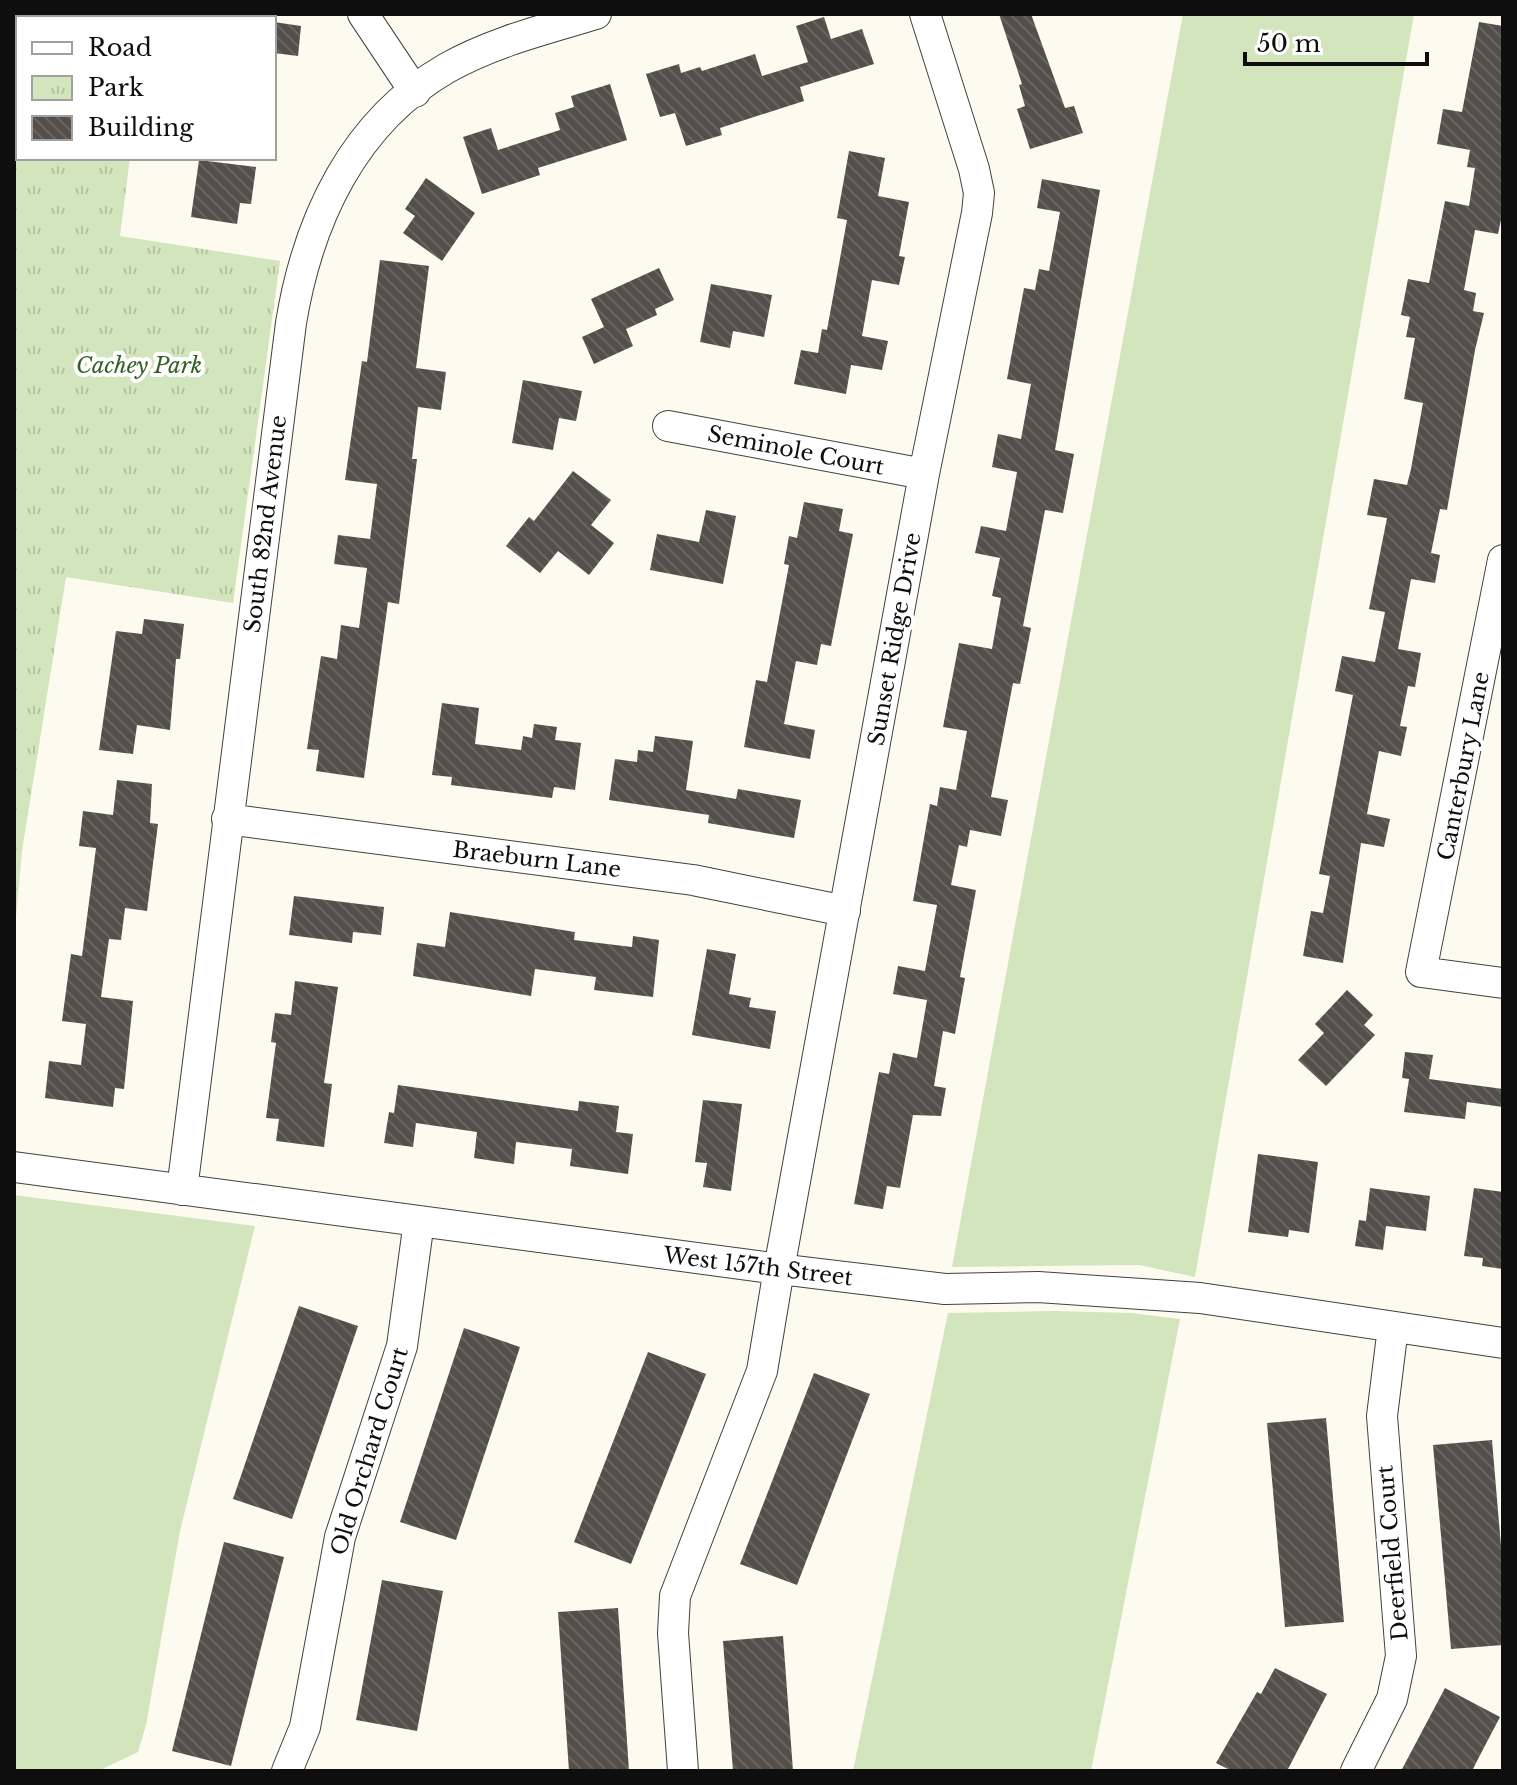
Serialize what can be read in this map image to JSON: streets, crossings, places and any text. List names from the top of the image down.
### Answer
{
  "streets": {
    "street": [
      "Seminole Court",
      "South 82nd Avenue",
      "Sunset Ridge Drive",
      "Canterbury Lane",
      "Braeburn Lane",
      "West 157th Street",
      "Old Orchard Court",
      "Deerfield Court"
    ]
  },
  "crossings": [
    ["Seminole Court", "Sunset Ridge Drive"],
    ["South 82nd Avenue", "Braeburn Lane"],
    ["South 82nd Avenue", "West 157th Street"],
    ["Sunset Ridge Drive", "Braeburn Lane"],
    ["Sunset Ridge Drive", "West 157th Street"],
    ["West 157th Street", "Old Orchard Court"],
    ["West 157th Street", "Deerfield Court"]
  ],
  "parks": ["Cachey Park"],
  "legend": ["Road", "Park", "Building"],
  "scale_bar": "50 m"
}
